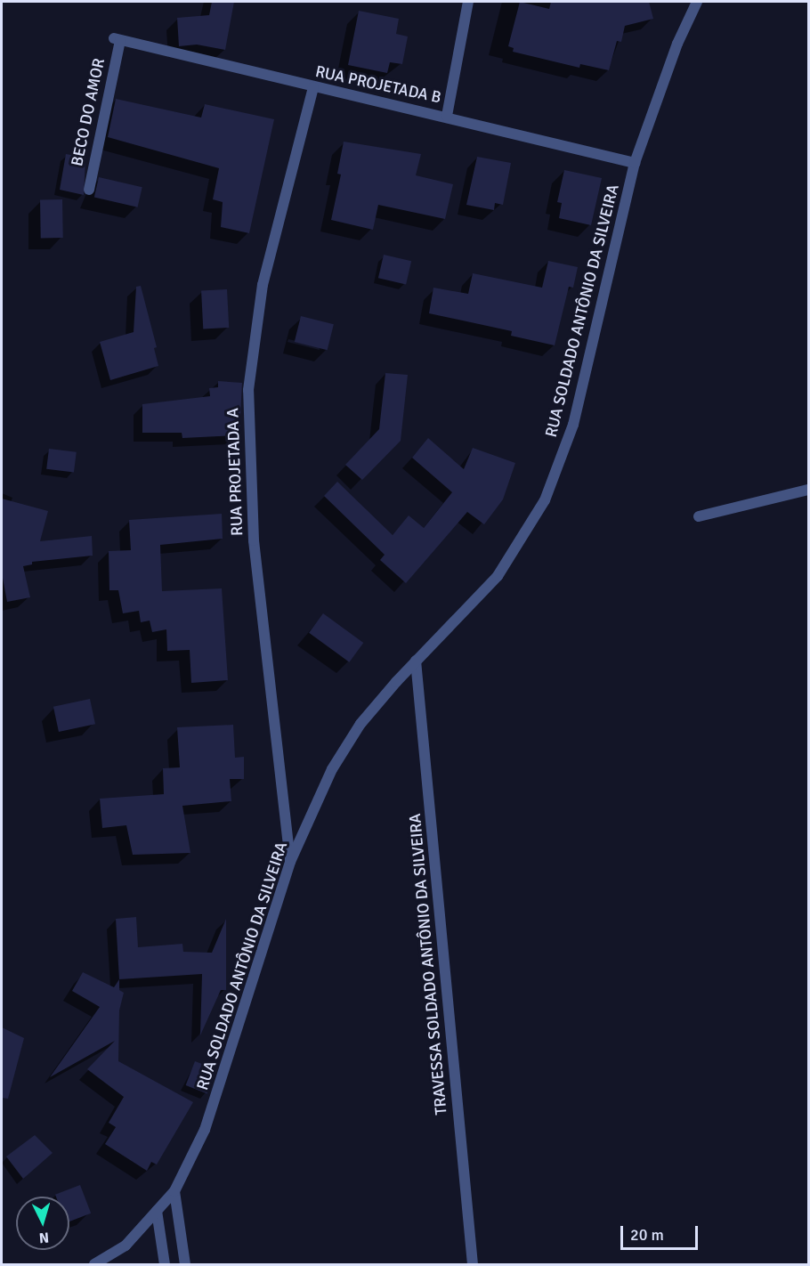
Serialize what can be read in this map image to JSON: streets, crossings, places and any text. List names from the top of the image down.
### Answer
{
  "streets": {
    "street": [
      "RUA PROJETADA B",
      "BECO DO AMOR",
      "RUA SOLDADO ANTÔNIO DA SILVEIRA",
      "RUA PROJETADA A",
      "TRAVESSA SOLDADO ANTÔNIO DA SILVEIRA"
    ]
  },
  "crossings": [
    ["RUA PROJETADA B", "BECO DO AMOR"],
    ["RUA PROJETADA B", "RUA SOLDADO ANTÔNIO DA SILVEIRA"],
    ["RUA PROJETADA B", "RUA PROJETADA A"],
    ["RUA SOLDADO ANTÔNIO DA SILVEIRA", "RUA PROJETADA A"],
    ["RUA SOLDADO ANTÔNIO DA SILVEIRA", "TRAVESSA SOLDADO ANTÔNIO DA SILVEIRA"]
  ],
  "scale_bar": "20 m",
  "north": "bottom"
}
